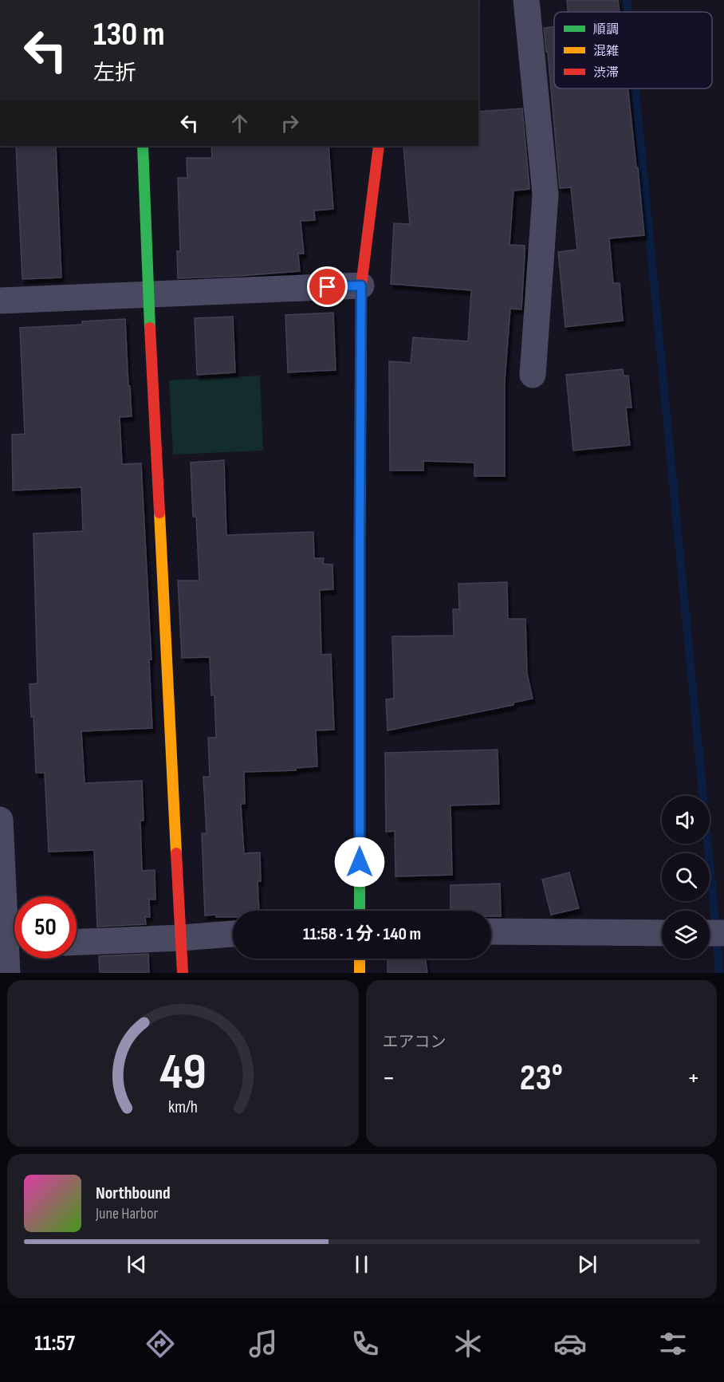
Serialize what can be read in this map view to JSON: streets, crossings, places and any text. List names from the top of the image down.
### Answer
{
  "legend": ["順調", "混雑", "渋滞"],
  "page": {
    "turn": ["130 m", "左折"],
    "limit": "50",
    "trip": "11:58 · 1 分 · 140 m",
    "tile": "エアコン",
    "heat": ["−", "23°", "+"],
    "song": ["Northbound", "June Harbor"],
    "tabs": "11:57",
    "gauge": ["49", "km/h"]
  }
}
